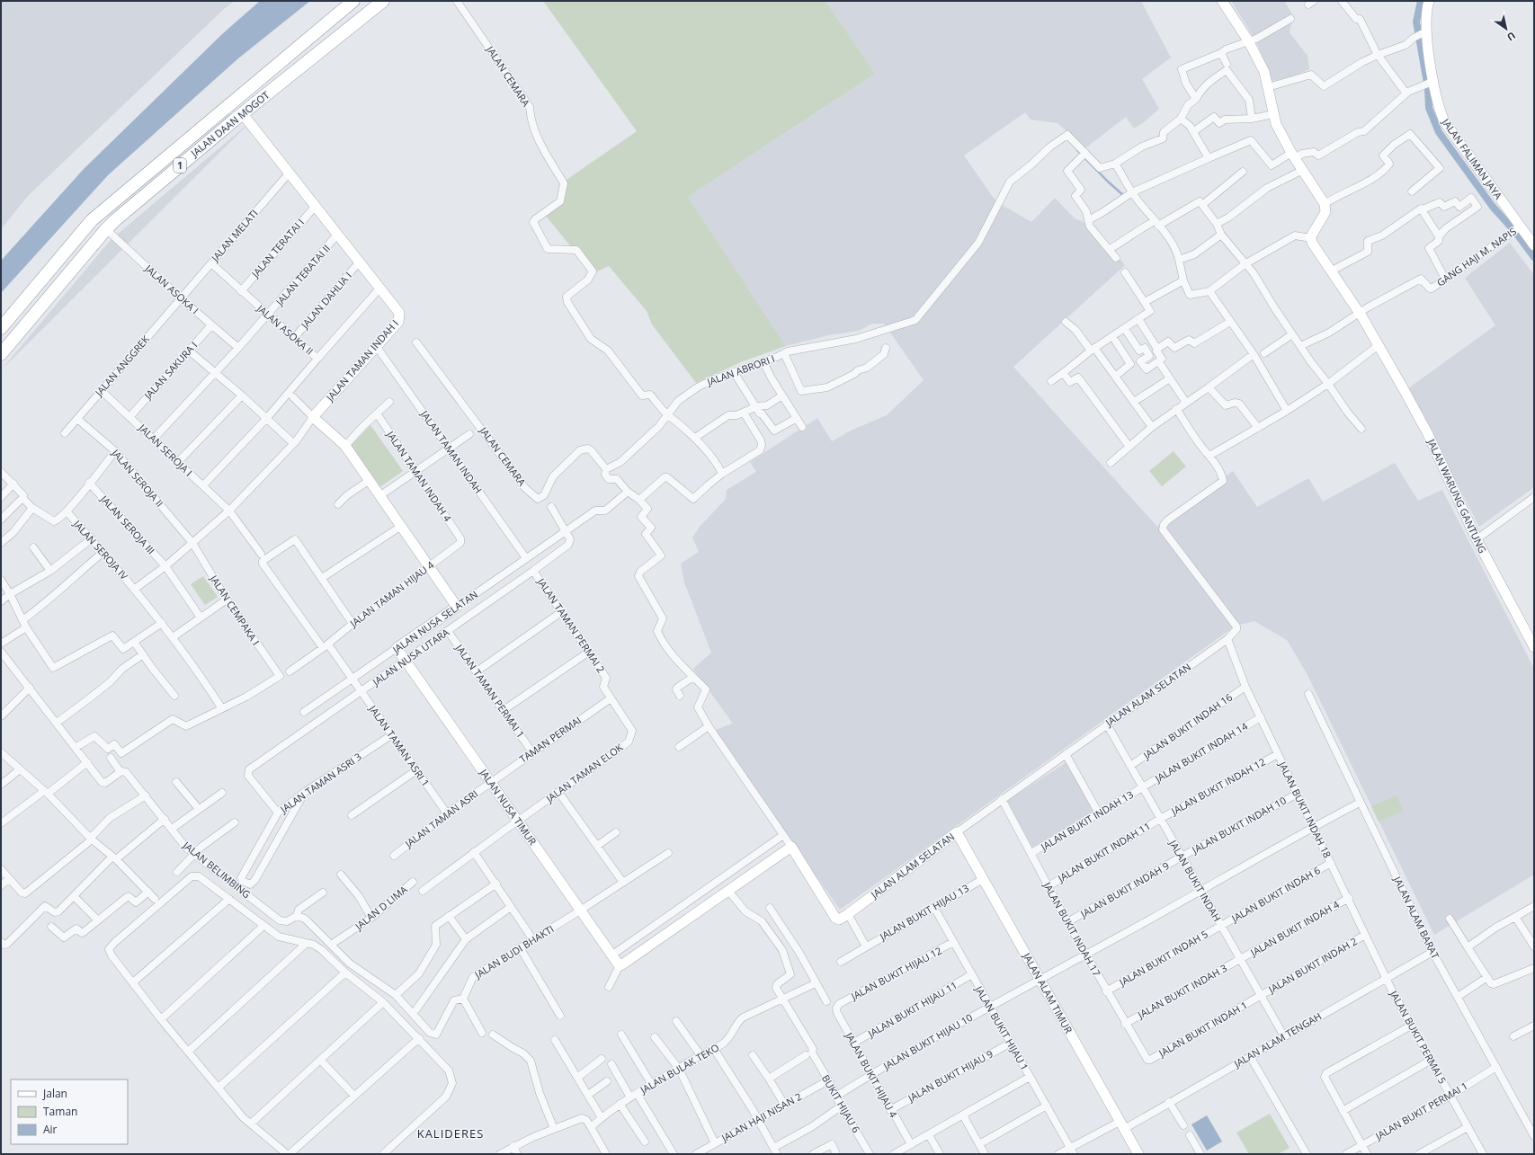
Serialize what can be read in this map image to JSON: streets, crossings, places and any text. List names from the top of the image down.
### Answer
{
  "streets": {
    "highway": ["JALAN DAAN MOGOT", "1"],
    "street": [
      "JALAN CEMARA",
      "JALAN FALIMAN JAYA",
      "JALAN MELATI",
      "JALAN TERATAI I",
      "GANG HAJI M. NAPIS",
      "JALAN TERATAI II",
      "JALAN ASOKA I",
      "JALAN DAHLIA I",
      "JALAN ASOKA II",
      "JALAN TAMAN INDAH I",
      "JALAN ANGGREK",
      "JALAN SAKURA I",
      "JALAN ABRORI I",
      "JALAN SEROJA I",
      "JALAN TAMAN INDAH",
      "JALAN TAMAN INDAH 4",
      "JALAN SEROJA II",
      "JALAN WARUNG GANTUNG",
      "JALAN SEROJA III",
      "JALAN SEROJA IV",
      "JALAN TAMAN HIJAU 4",
      "JALAN CEMPAKA I",
      "JALAN NUSA SELATAN",
      "JALAN TAMAN PERMAI 2",
      "JALAN NUSA UTARA",
      "JALAN TAMAN PERMAI 1",
      "JALAN ALAM SELATAN",
      "JALAN BUKIT INDAH 16",
      "TAMAN PERMAI",
      "JALAN TAMAN ASRI 1",
      "JALAN BUKIT INDAH 14",
      "JALAN TAMAN ELOK",
      "JALAN TAMAN ASRI 3",
      "JALAN BUKIT INDAH 12",
      "JALAN NUSA TIMUR",
      "JALAN BUKIT INDAH 18",
      "JALAN TAMAN ASRI",
      "JALAN BUKIT INDAH 13",
      "JALAN BUKIT INDAH 10",
      "JALAN BUKIT INDAH 11",
      "JALAN BELIMBING",
      "JALAN BUKIT INDAH",
      "JALAN BUKIT INDAH 9",
      "JALAN BUKIT INDAH 6",
      "JALAN D LIMA",
      "JALAN BUKIT HIJAU 13",
      "JALAN ALAM BARAT",
      "JALAN BUKIT INDAH 4",
      "JALAN BUKIT INDAH 17",
      "JALAN BUDI BHAKTI",
      "JALAN BUKIT INDAH 5",
      "JALAN BUKIT INDAH 2",
      "JALAN BUKIT HIJAU 12",
      "JALAN BUKIT INDAH 3",
      "JALAN ALAM TIMUR",
      "JALAN BUKIT HIJAU 11",
      "JALAN BUKIT HIJAU 1",
      "JALAN BUKIT INDAH 1",
      "JALAN BUKIT PERMAI 5",
      "JALAN ALAM TENGAH",
      "JALAN BUKIT HIJAU 10",
      "JALAN BULAK TEKO",
      "JALAN BUKIT HIJAU 4",
      "JALAN BUKIT HIJAU 9",
      "BUKIT HIJAU 6",
      "JALAN BUKIT PERMAI 1",
      "JALAN HAJI NISAN 2"
    ]
  },
  "crossings": [
    ["JALAN CEMARA", "JALAN ABRORI I"],
    ["JALAN DAAN MOGOT", "JALAN ASOKA I"],
    ["JALAN DAAN MOGOT", "JALAN TAMAN INDAH I"],
    ["JALAN FALIMAN JAYA", "GANG HAJI M. NAPIS"],
    ["JALAN MELATI", "JALAN ASOKA I"],
    ["JALAN MELATI", "JALAN ASOKA II"],
    ["JALAN MELATI", "JALAN TAMAN INDAH I"],
    ["JALAN MELATI", "JALAN ANGGREK"],
    ["JALAN TERATAI I", "JALAN ASOKA II"],
    ["JALAN TERATAI I", "JALAN TAMAN INDAH I"],
    ["GANG HAJI M. NAPIS", "JALAN WARUNG GANTUNG"],
    ["JALAN TERATAI II", "JALAN ASOKA II"],
    ["JALAN TERATAI II", "JALAN TAMAN INDAH I"],
    ["JALAN ASOKA I", "JALAN ANGGREK"],
    ["JALAN ASOKA I", "JALAN SAKURA I"],
    ["JALAN DAHLIA I", "JALAN ASOKA II"],
    ["JALAN DAHLIA I", "JALAN TAMAN INDAH I"],
    ["JALAN ASOKA II", "JALAN SEROJA I"],
    ["JALAN TAMAN INDAH I", "JALAN TAMAN INDAH"],
    ["JALAN ANGGREK", "JALAN SEROJA I"],
    ["JALAN ANGGREK", "JALAN SEROJA II"],
    ["JALAN SAKURA I", "JALAN SEROJA I"],
    ["JALAN TAMAN INDAH", "JALAN NUSA SELATAN"],
    ["JALAN TAMAN INDAH 4", "JALAN TAMAN HIJAU 4"],
    ["JALAN SEROJA II", "JALAN CEMPAKA I"],
    ["JALAN SEROJA IV", "JALAN CEMPAKA I"],
    ["JALAN TAMAN HIJAU 4", "JALAN TAMAN ASRI 1"],
    ["JALAN NUSA SELATAN", "JALAN NUSA UTARA"],
    ["JALAN NUSA SELATAN", "JALAN TAMAN ASRI 1"],
    ["JALAN NUSA SELATAN", "JALAN NUSA TIMUR"],
    ["JALAN TAMAN PERMAI 2", "JALAN NUSA UTARA"],
    ["JALAN TAMAN PERMAI 2", "TAMAN PERMAI"],
    ["JALAN TAMAN PERMAI 2", "JALAN TAMAN ELOK"],
    ["JALAN NUSA UTARA", "JALAN TAMAN PERMAI 1"],
    ["JALAN NUSA UTARA", "JALAN TAMAN ASRI 1"],
    ["JALAN NUSA UTARA", "JALAN TAMAN ASRI 3"],
    ["JALAN NUSA UTARA", "JALAN NUSA TIMUR"],
    ["JALAN TAMAN PERMAI 1", "TAMAN PERMAI"],
    ["JALAN ALAM SELATAN", "JALAN BUKIT INDAH 18"],
    ["JALAN ALAM SELATAN", "JALAN BUKIT INDAH"],
    ["JALAN ALAM SELATAN", "JALAN BUKIT INDAH 17"],
    ["JALAN ALAM SELATAN", "JALAN ALAM TIMUR"],
    ["JALAN BUKIT INDAH 16", "JALAN BUKIT INDAH 18"],
    ["JALAN BUKIT INDAH 16", "JALAN BUKIT INDAH"],
    ["TAMAN PERMAI", "JALAN TAMAN ELOK"],
    ["TAMAN PERMAI", "JALAN NUSA TIMUR"],
    ["TAMAN PERMAI", "JALAN TAMAN ASRI"],
    ["JALAN TAMAN ASRI 1", "JALAN TAMAN ASRI 3"],
    ["JALAN TAMAN ASRI 1", "JALAN TAMAN ASRI"],
    ["JALAN BUKIT INDAH 14", "JALAN BUKIT INDAH 18"],
    ["JALAN BUKIT INDAH 14", "JALAN BUKIT INDAH 13"],
    ["JALAN BUKIT INDAH 14", "JALAN BUKIT INDAH"],
    ["JALAN TAMAN ELOK", "JALAN NUSA TIMUR"],
    ["JALAN BUKIT INDAH 12", "JALAN BUKIT INDAH 18"],
    ["JALAN BUKIT INDAH 12", "JALAN BUKIT INDAH 11"],
    ["JALAN BUKIT INDAH 12", "JALAN BUKIT INDAH"],
    ["JALAN NUSA TIMUR", "JALAN TAMAN ASRI"],
    ["JALAN NUSA TIMUR", "JALAN BUDI BHAKTI"],
    ["JALAN BUKIT INDAH 18", "JALAN BUKIT INDAH 10"],
    ["JALAN BUKIT INDAH 18", "JALAN BUKIT INDAH 6"],
    ["JALAN BUKIT INDAH 18", "JALAN BUKIT INDAH 4"],
    ["JALAN BUKIT INDAH 18", "JALAN BUKIT INDAH 2"],
    ["JALAN BUKIT INDAH 18", "JALAN BUKIT PERMAI 5"],
    ["JALAN BUKIT INDAH 18", "JALAN ALAM TENGAH"],
    ["JALAN BUKIT INDAH 18", "JALAN BUKIT HIJAU 10"],
    ["JALAN BUKIT INDAH 13", "JALAN BUKIT INDAH"],
    ["JALAN BUKIT INDAH 13", "JALAN BUKIT INDAH 17"],
    ["JALAN BUKIT INDAH 10", "JALAN BUKIT INDAH"],
    ["JALAN BUKIT INDAH 10", "JALAN BUKIT INDAH 9"],
    ["JALAN BUKIT INDAH 11", "JALAN BUKIT INDAH"],
    ["JALAN BUKIT INDAH 11", "JALAN BUKIT INDAH 17"],
    ["JALAN BUKIT INDAH", "JALAN BUKIT INDAH 9"],
    ["JALAN BUKIT INDAH", "JALAN BUKIT INDAH 6"],
    ["JALAN BUKIT INDAH", "JALAN BUKIT INDAH 4"],
    ["JALAN BUKIT INDAH", "JALAN BUKIT INDAH 5"],
    ["JALAN BUKIT INDAH", "JALAN BUKIT INDAH 2"],
    ["JALAN BUKIT INDAH", "JALAN BUKIT INDAH 3"],
    ["JALAN BUKIT INDAH", "JALAN BUKIT INDAH 1"],
    ["JALAN BUKIT INDAH", "JALAN ALAM TENGAH"],
    ["JALAN BUKIT INDAH", "JALAN BUKIT HIJAU 10"],
    ["JALAN BUKIT INDAH 9", "JALAN BUKIT INDAH 17"],
    ["JALAN BUKIT INDAH 6", "JALAN BUKIT INDAH 5"],
    ["JALAN BUKIT HIJAU 13", "JALAN ALAM TIMUR"],
    ["JALAN BUKIT HIJAU 13", "JALAN BUKIT HIJAU 1"],
    ["JALAN ALAM BARAT", "JALAN ALAM TENGAH"],
    ["JALAN ALAM BARAT", "JALAN BUKIT HIJAU 10"],
    ["JALAN ALAM BARAT", "JALAN BUKIT PERMAI 1"],
    ["JALAN BUKIT INDAH 4", "JALAN BUKIT INDAH 3"],
    ["JALAN BUKIT INDAH 17", "JALAN BUKIT INDAH 5"],
    ["JALAN BUKIT INDAH 17", "JALAN BUKIT INDAH 3"],
    ["JALAN BUKIT INDAH 17", "JALAN BUKIT INDAH 1"],
    ["JALAN BUKIT INDAH 17", "JALAN BUKIT HIJAU 10"],
    ["JALAN BUKIT INDAH 2", "JALAN BUKIT INDAH 1"],
    ["JALAN BUKIT HIJAU 12", "JALAN BUKIT HIJAU 1"],
    ["JALAN BUKIT HIJAU 12", "JALAN BUKIT HIJAU 4"],
    ["JALAN ALAM TIMUR", "JALAN ALAM TENGAH"],
    ["JALAN ALAM TIMUR", "JALAN BUKIT HIJAU 10"],
    ["JALAN BUKIT HIJAU 11", "JALAN BUKIT HIJAU 1"],
    ["JALAN BUKIT HIJAU 11", "JALAN BUKIT HIJAU 4"],
    ["JALAN BUKIT HIJAU 1", "JALAN ALAM TENGAH"],
    ["JALAN BUKIT HIJAU 1", "JALAN BUKIT HIJAU 10"],
    ["JALAN BUKIT HIJAU 1", "JALAN BUKIT HIJAU 9"],
    ["JALAN BUKIT PERMAI 5", "JALAN ALAM TENGAH"],
    ["JALAN BUKIT PERMAI 5", "JALAN BUKIT PERMAI 1"],
    ["JALAN BUKIT HIJAU 10", "JALAN BUKIT HIJAU 4"],
    ["JALAN BUKIT HIJAU 10", "BUKIT HIJAU 6"],
    ["JALAN BULAK TEKO", "BUKIT HIJAU 6"],
    ["JALAN BUKIT HIJAU 4", "JALAN BUKIT HIJAU 9"],
    ["BUKIT HIJAU 6", "JALAN HAJI NISAN 2"]
  ],
  "districts": ["KALIDERES"],
  "legend": ["Jalan", "Taman", "Air"],
  "north": "bottom right"
}
